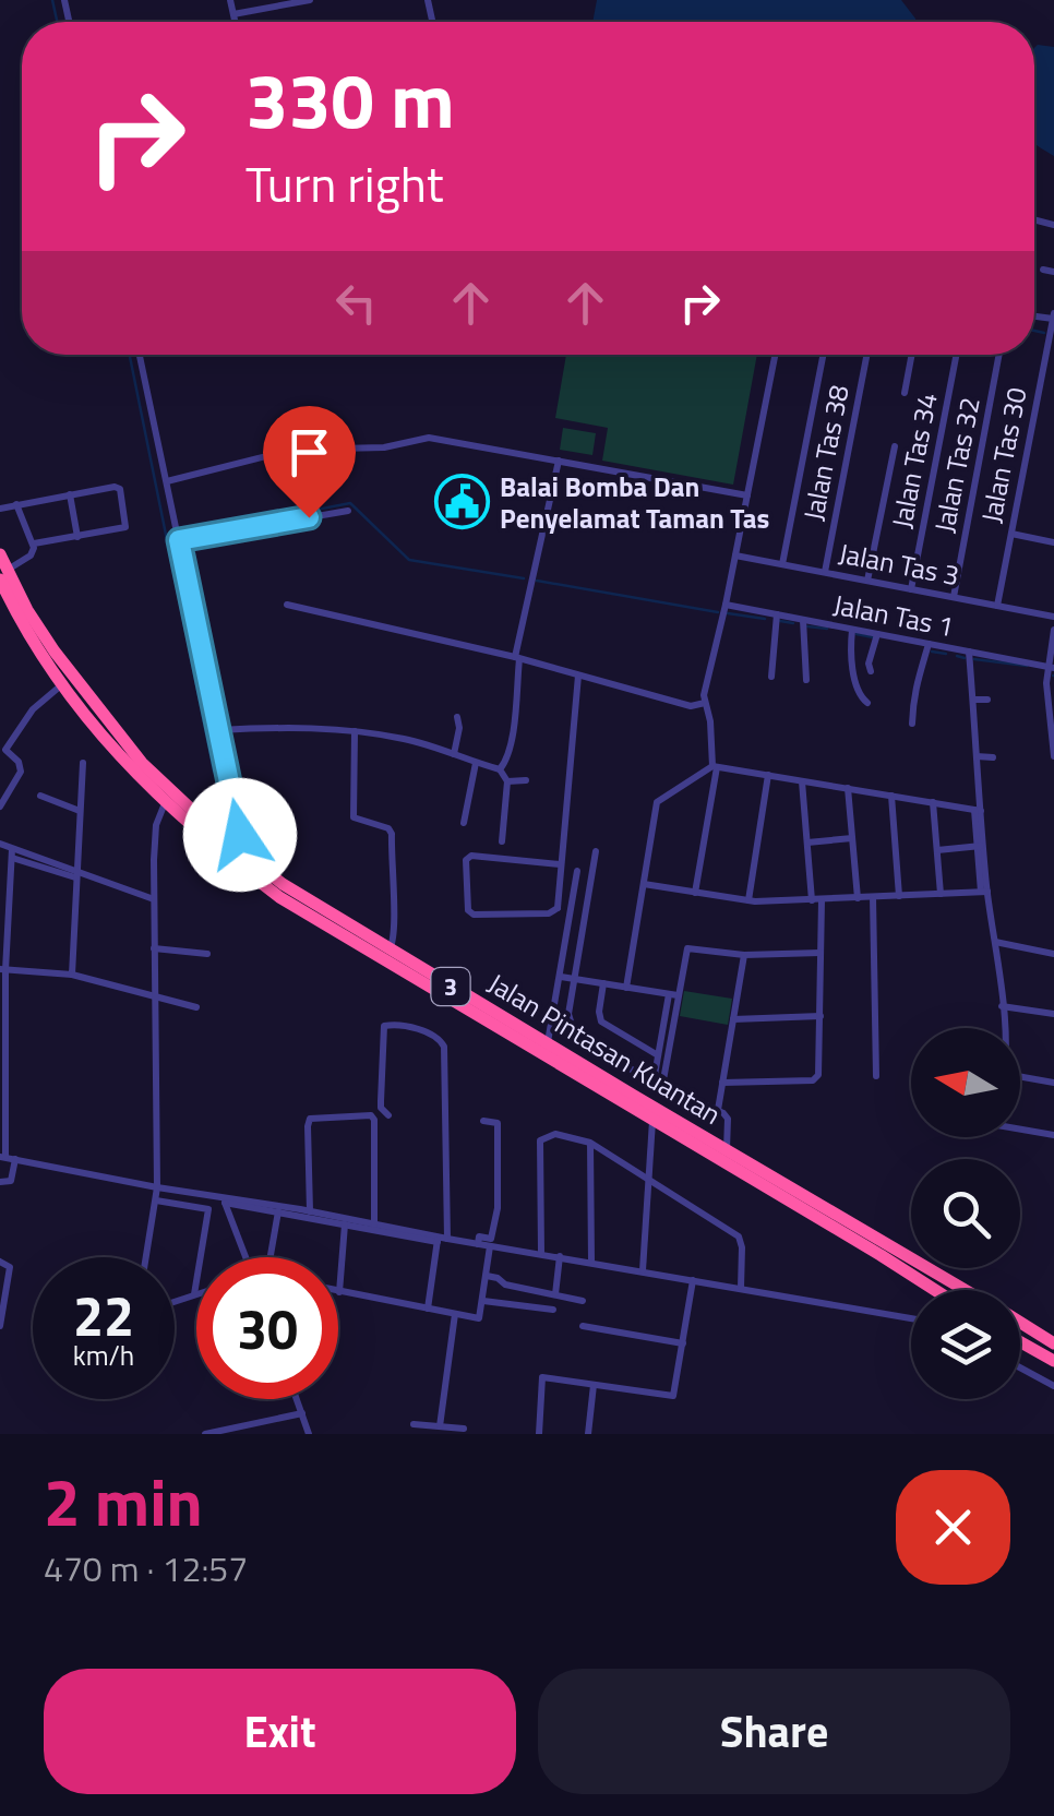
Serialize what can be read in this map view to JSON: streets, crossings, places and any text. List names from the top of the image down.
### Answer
{
  "streets": {
    "highway": ["3", "Jalan Pintasan Kuantan"],
    "street": [
      "Jalan Tas 38",
      "Jalan Tas 30",
      "Jalan Tas 34",
      "Jalan Tas 32",
      "Jalan Tas 3",
      "Jalan Tas 1"
    ]
  },
  "crossings": [
    ["Jalan Tas 38", "Jalan Tas 3"],
    ["Jalan Tas 30", "Jalan Tas 3"],
    ["Jalan Tas 34", "Jalan Tas 3"],
    ["Jalan Tas 32", "Jalan Tas 3"]
  ],
  "places": {
    "public building": ["Balai Bomba Dan Penyelamat Taman Tas"]
  },
  "north": "left",
  "page": {
    "turn": ["330 m", "Turn right"],
    "speed": "22 km/h",
    "limit": "30",
    "heading": ["2 min", "470 m · 12:57"],
    "buttons": ["Exit", "Share"]
  }
}
